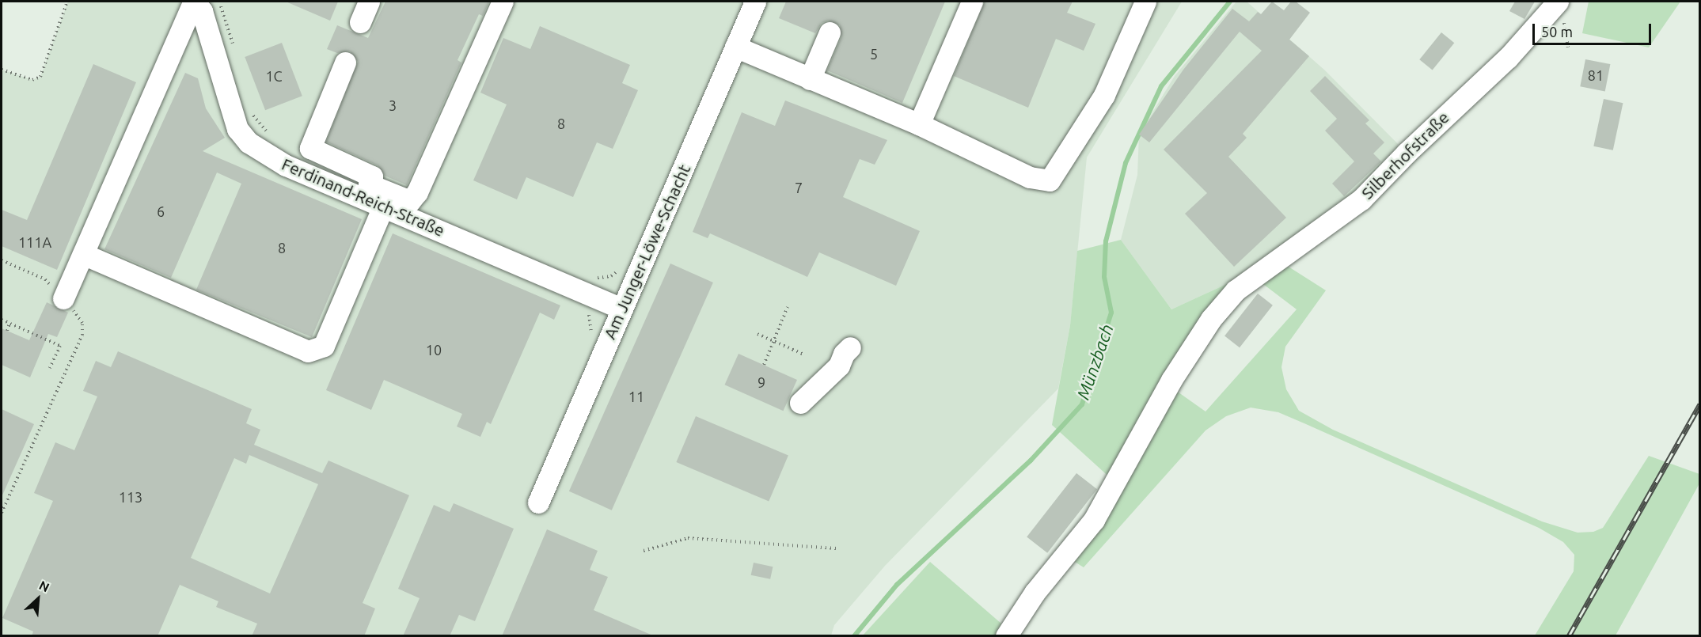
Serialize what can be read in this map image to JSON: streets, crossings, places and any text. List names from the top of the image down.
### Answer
{
  "streets": {
    "street": ["Silberhofstraße", "Ferdinand-Reich-Straße", "Am Junger-Löwe-Schacht"]
  },
  "crossings": [
    ["Ferdinand-Reich-Straße", "Am Junger-Löwe-Schacht"]
  ],
  "water": ["Münzbach"],
  "house_numbers": [
    "5",
    "81",
    "1C",
    "3",
    "8",
    "7",
    "6",
    "111A",
    "8",
    "10",
    "9",
    "11",
    "113"
  ],
  "scale_bar": "50 m",
  "north": "top right"
}
